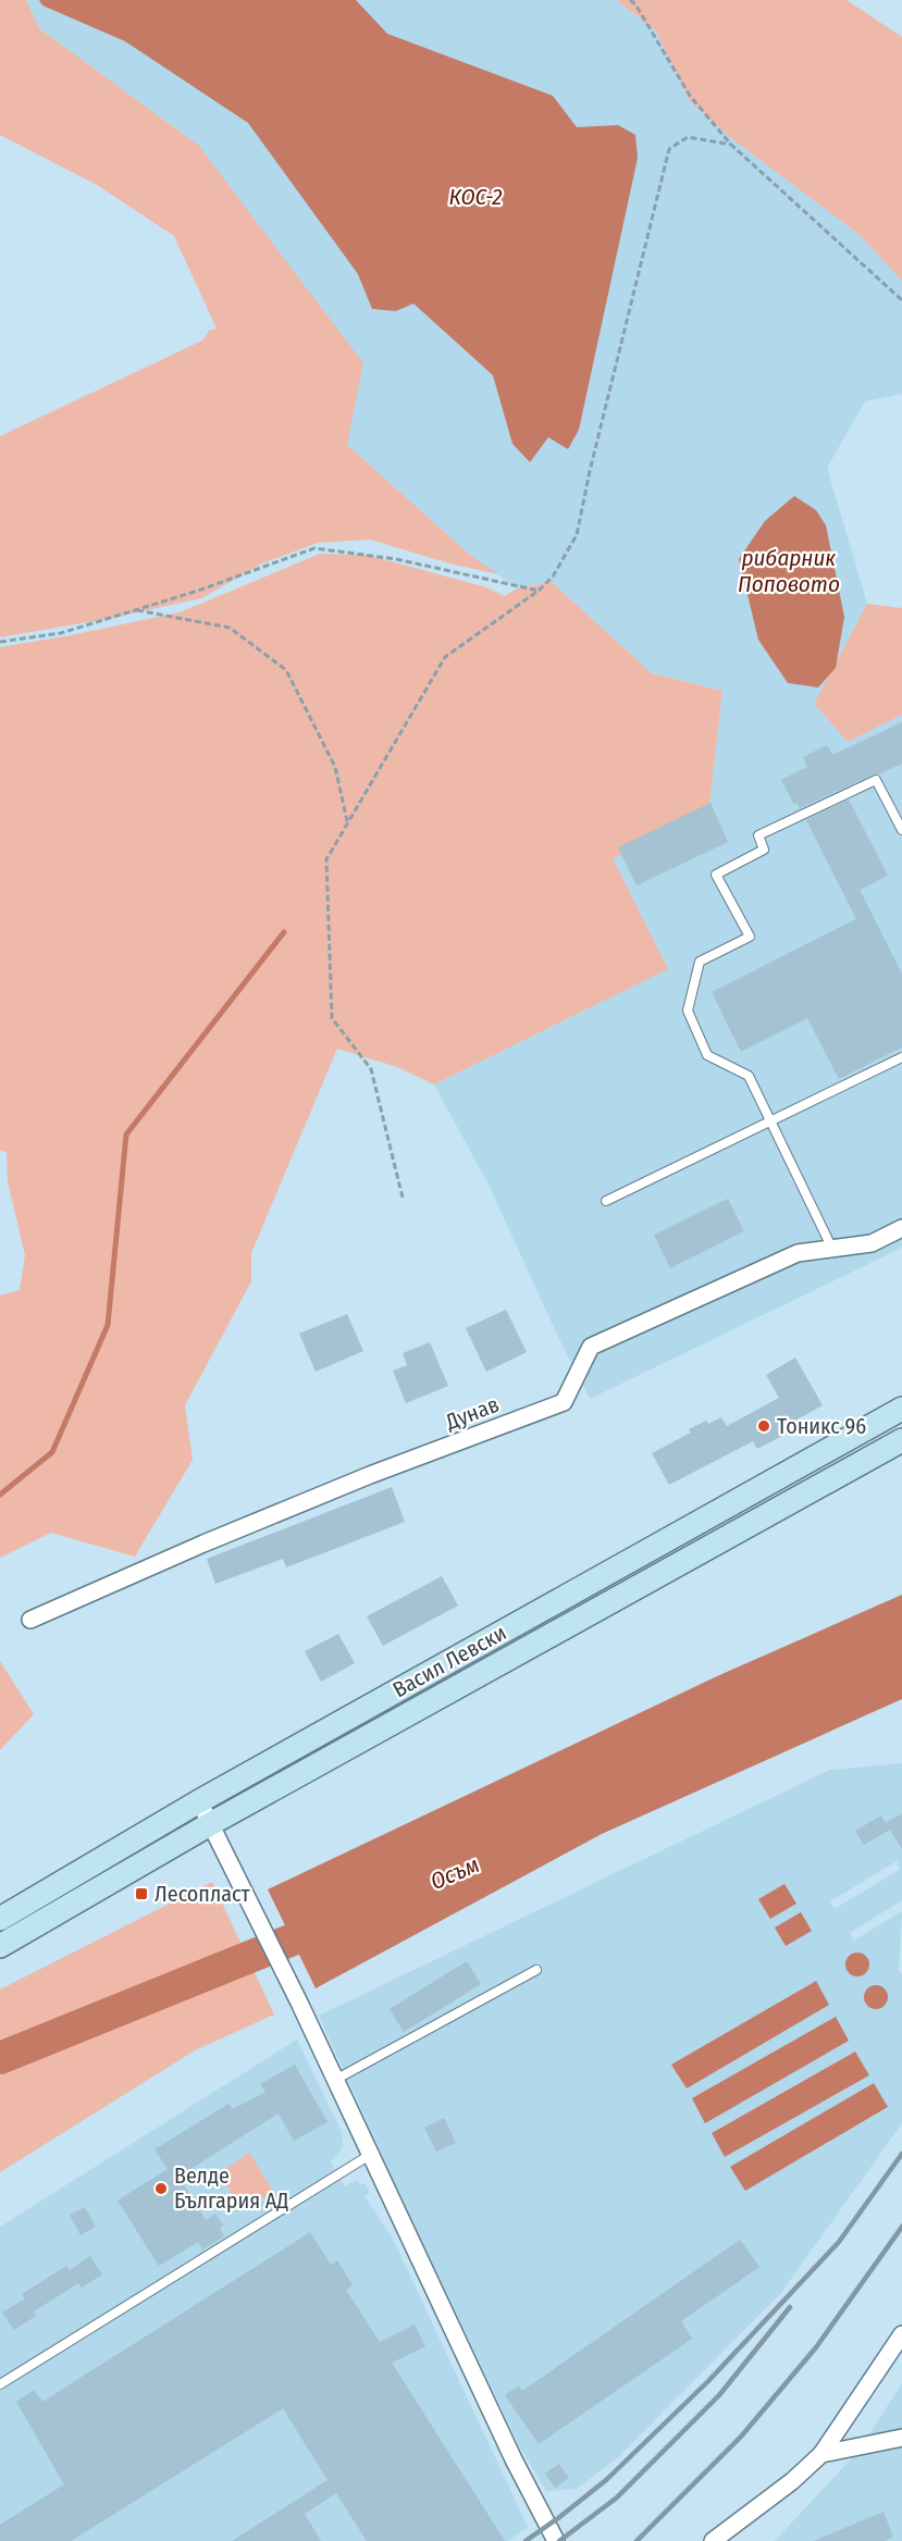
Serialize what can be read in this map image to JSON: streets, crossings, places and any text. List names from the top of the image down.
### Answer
{
  "streets": {
    "main road": ["Васил Левски"],
    "street": ["Дунав"]
  },
  "water": ["КОС-2", "рибарник Поповото", "Осъм"],
  "places": {
    "other": ["Тоникс 96", "Велде България АД"],
    "transit": ["Лесопласт"]
  }
}
